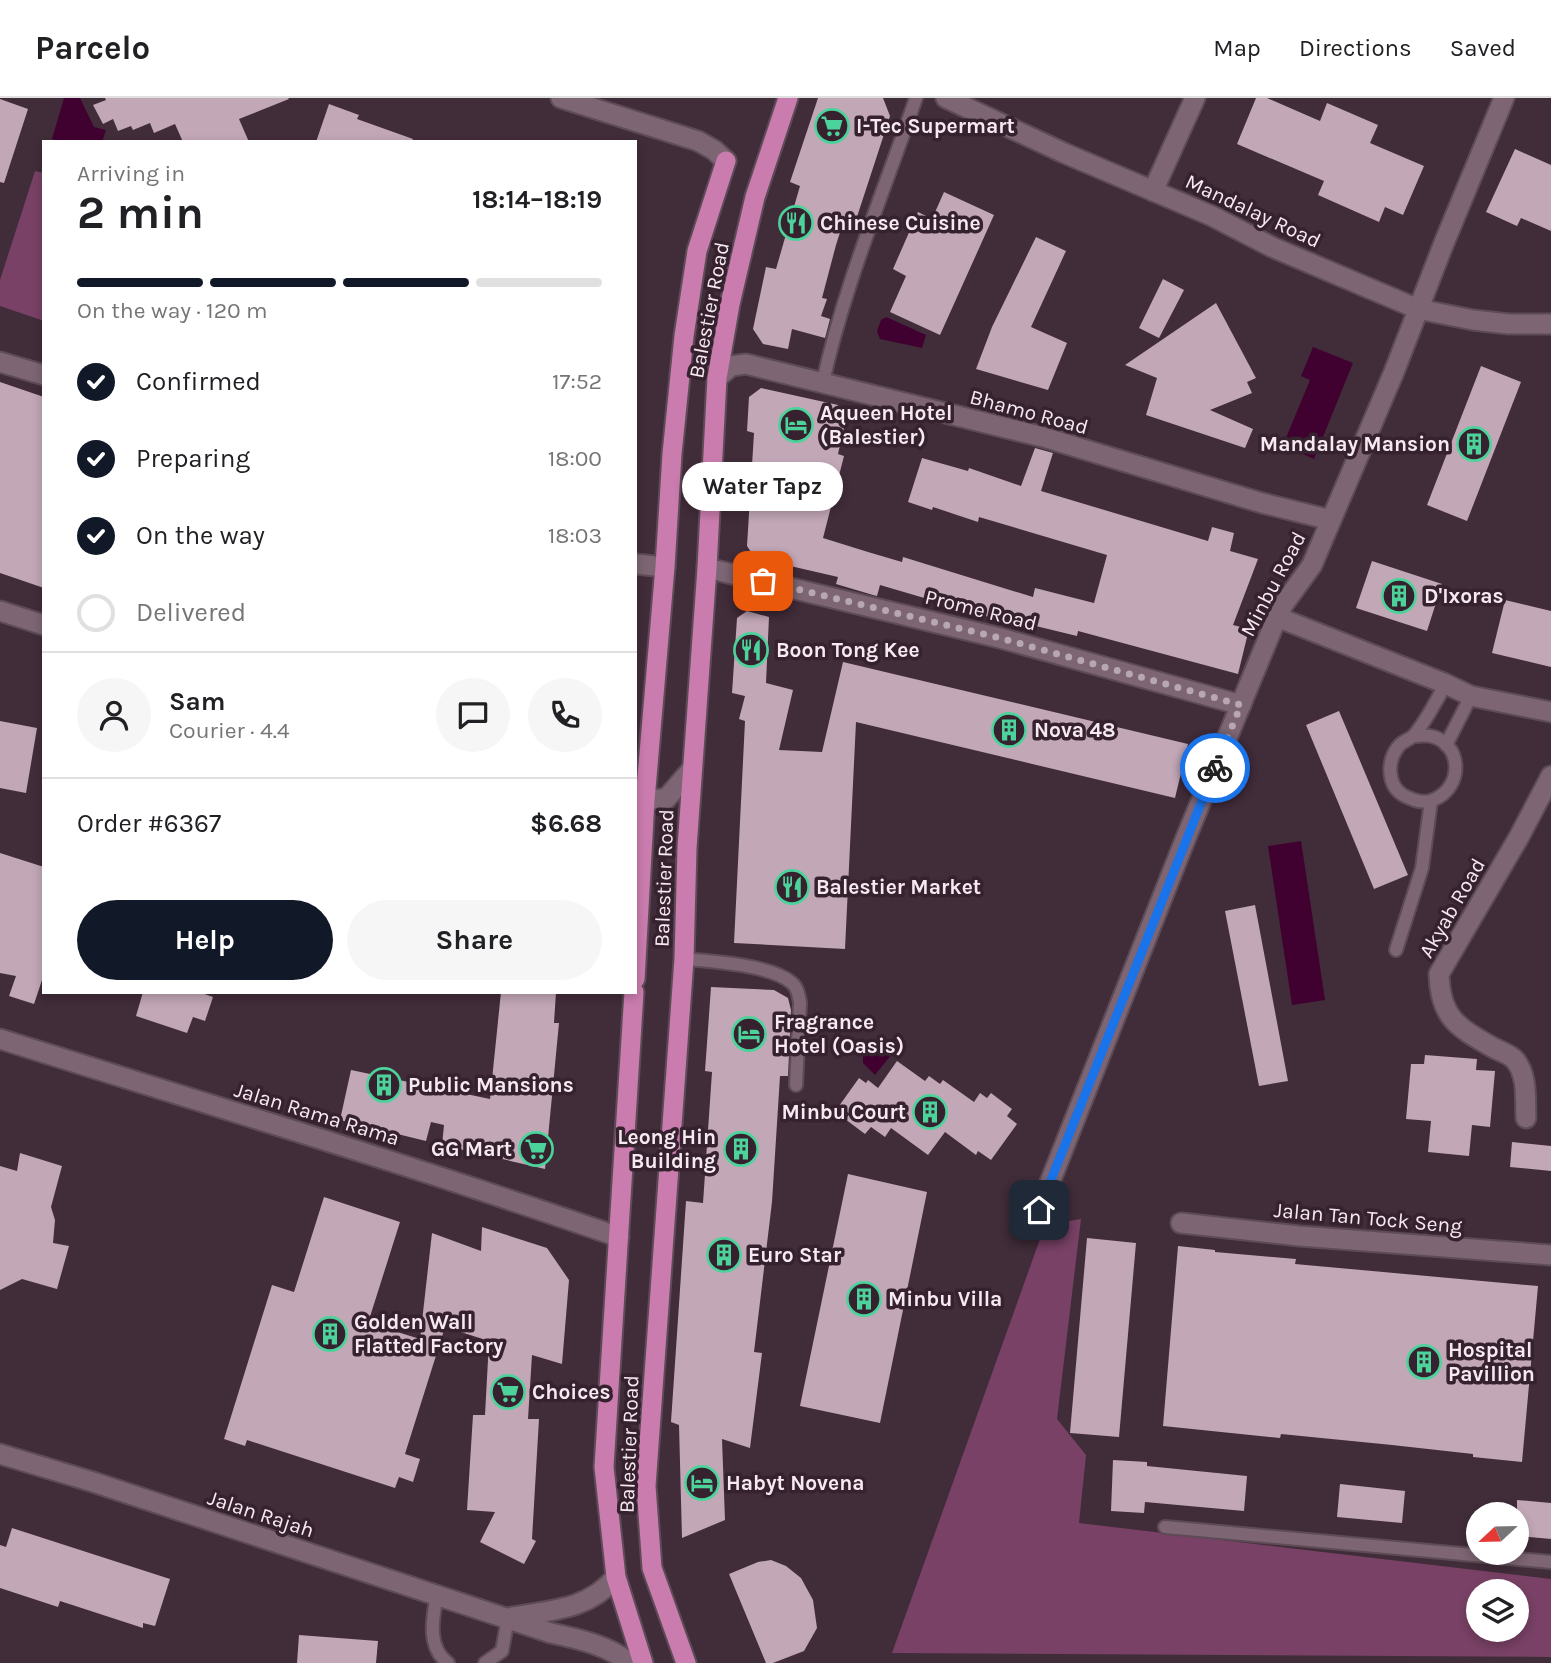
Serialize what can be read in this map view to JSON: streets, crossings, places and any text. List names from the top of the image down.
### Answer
{
  "streets": {
    "main road": ["Balestier Road"],
    "street": [
      "Mandalay Road",
      "Bhamo Road",
      "Minbu Road",
      "Prome Road",
      "Akyab Road",
      "Jalan Rama Rama",
      "Jalan Tan Tock Seng",
      "Jalan Rajah"
    ]
  },
  "crossings": [
    ["Mandalay Road", "Minbu Road"],
    ["Balestier Road", "Bhamo Road"],
    ["Balestier Road", "Prome Road"],
    ["Balestier Road", "Jalan Rama Rama"],
    ["Balestier Road", "Jalan Rajah"],
    ["Bhamo Road", "Minbu Road"],
    ["Minbu Road", "Prome Road"]
  ],
  "places": {
    "supermarket": ["I-Tec Supermart", "GG Mart", "Choices"],
    "restaurant": ["Chinese Cuisine", "Boon Tong Kee", "Balestier Market"],
    "hotel": ["Aqueen Hotel (Balestier)", "Fragrance Hotel (Oasis)", "Habyt Novena"],
    "building": [
      "Mandalay Mansion",
      "D'Ixoras",
      "Nova 48",
      "Public Mansions",
      "Minbu Court",
      "Leong Hin Building",
      "Euro Star",
      "Minbu Villa",
      "Golden Wall Flatted Factory",
      "Hospital Pavillion"
    ],
    "other": ["Water Tapz"]
  },
  "north": "left",
  "page": {
    "header": "Parcelo",
    "nav": ["Map", "Directions", "Saved"],
    "heading": ["2 min", "Arriving in", "18:14–18:19"],
    "panel": [
      "Sam",
      "Courier · 4.4",
      "Order #6367",
      "$6.68"
    ],
    "bar": "On the way · 120 m",
    "list": [
      ["Confirmed", "17:52"],
      ["Preparing", "18:00"],
      ["On the way", "18:03"],
      "Delivered"
    ],
    "bubble": "Water Tapz",
    "buttons": ["Help", "Share"]
  }
}
